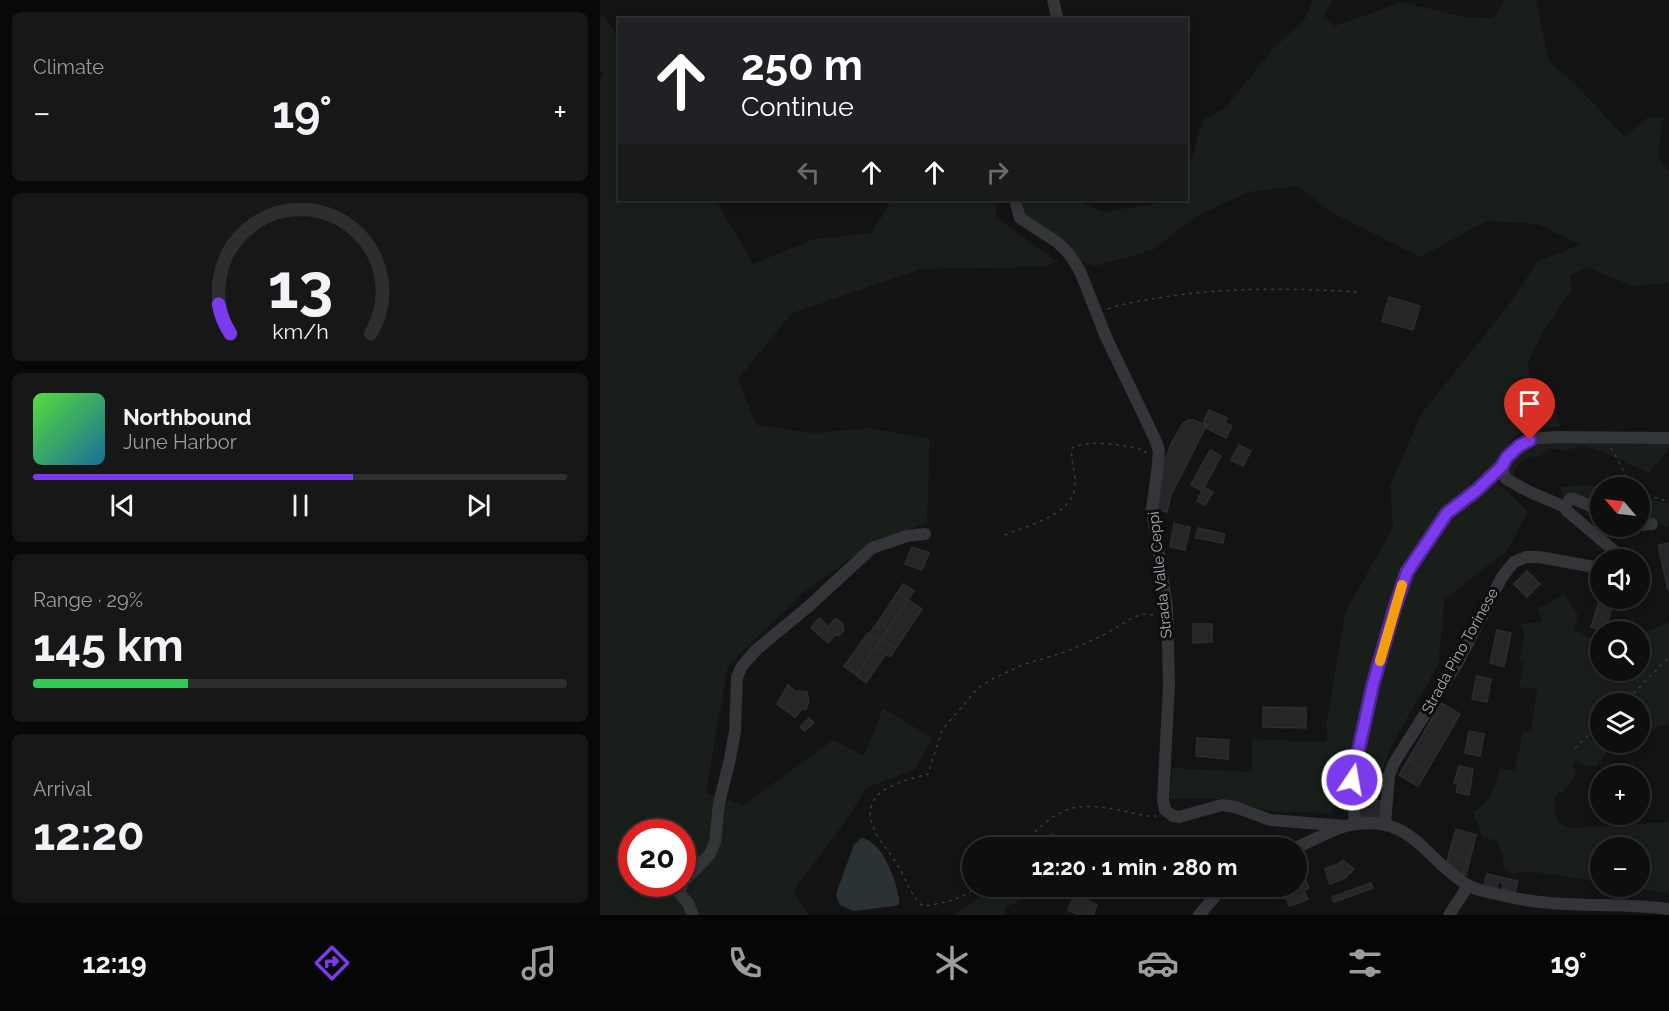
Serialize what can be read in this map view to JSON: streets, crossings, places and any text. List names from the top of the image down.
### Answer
{
  "streets": {
    "street": ["Strada Valle Ceppi", "Strada Pino Torinese"]
  },
  "north": "top left",
  "page": {
    "tile": [
      "Climate",
      ["Range · 29%", "145 km"],
      ["Arrival", "12:20"]
    ],
    "turn": ["250 m", "Continue"],
    "heat": ["−", "19°", "+"],
    "song": ["Northbound", "June Harbor"],
    "map_buttons": ["+", "−"],
    "limit": "20",
    "trip": "12:20 · 1 min · 280 m",
    "tabs": ["12:19", "19°"],
    "gauge": ["13", "km/h"]
  }
}
